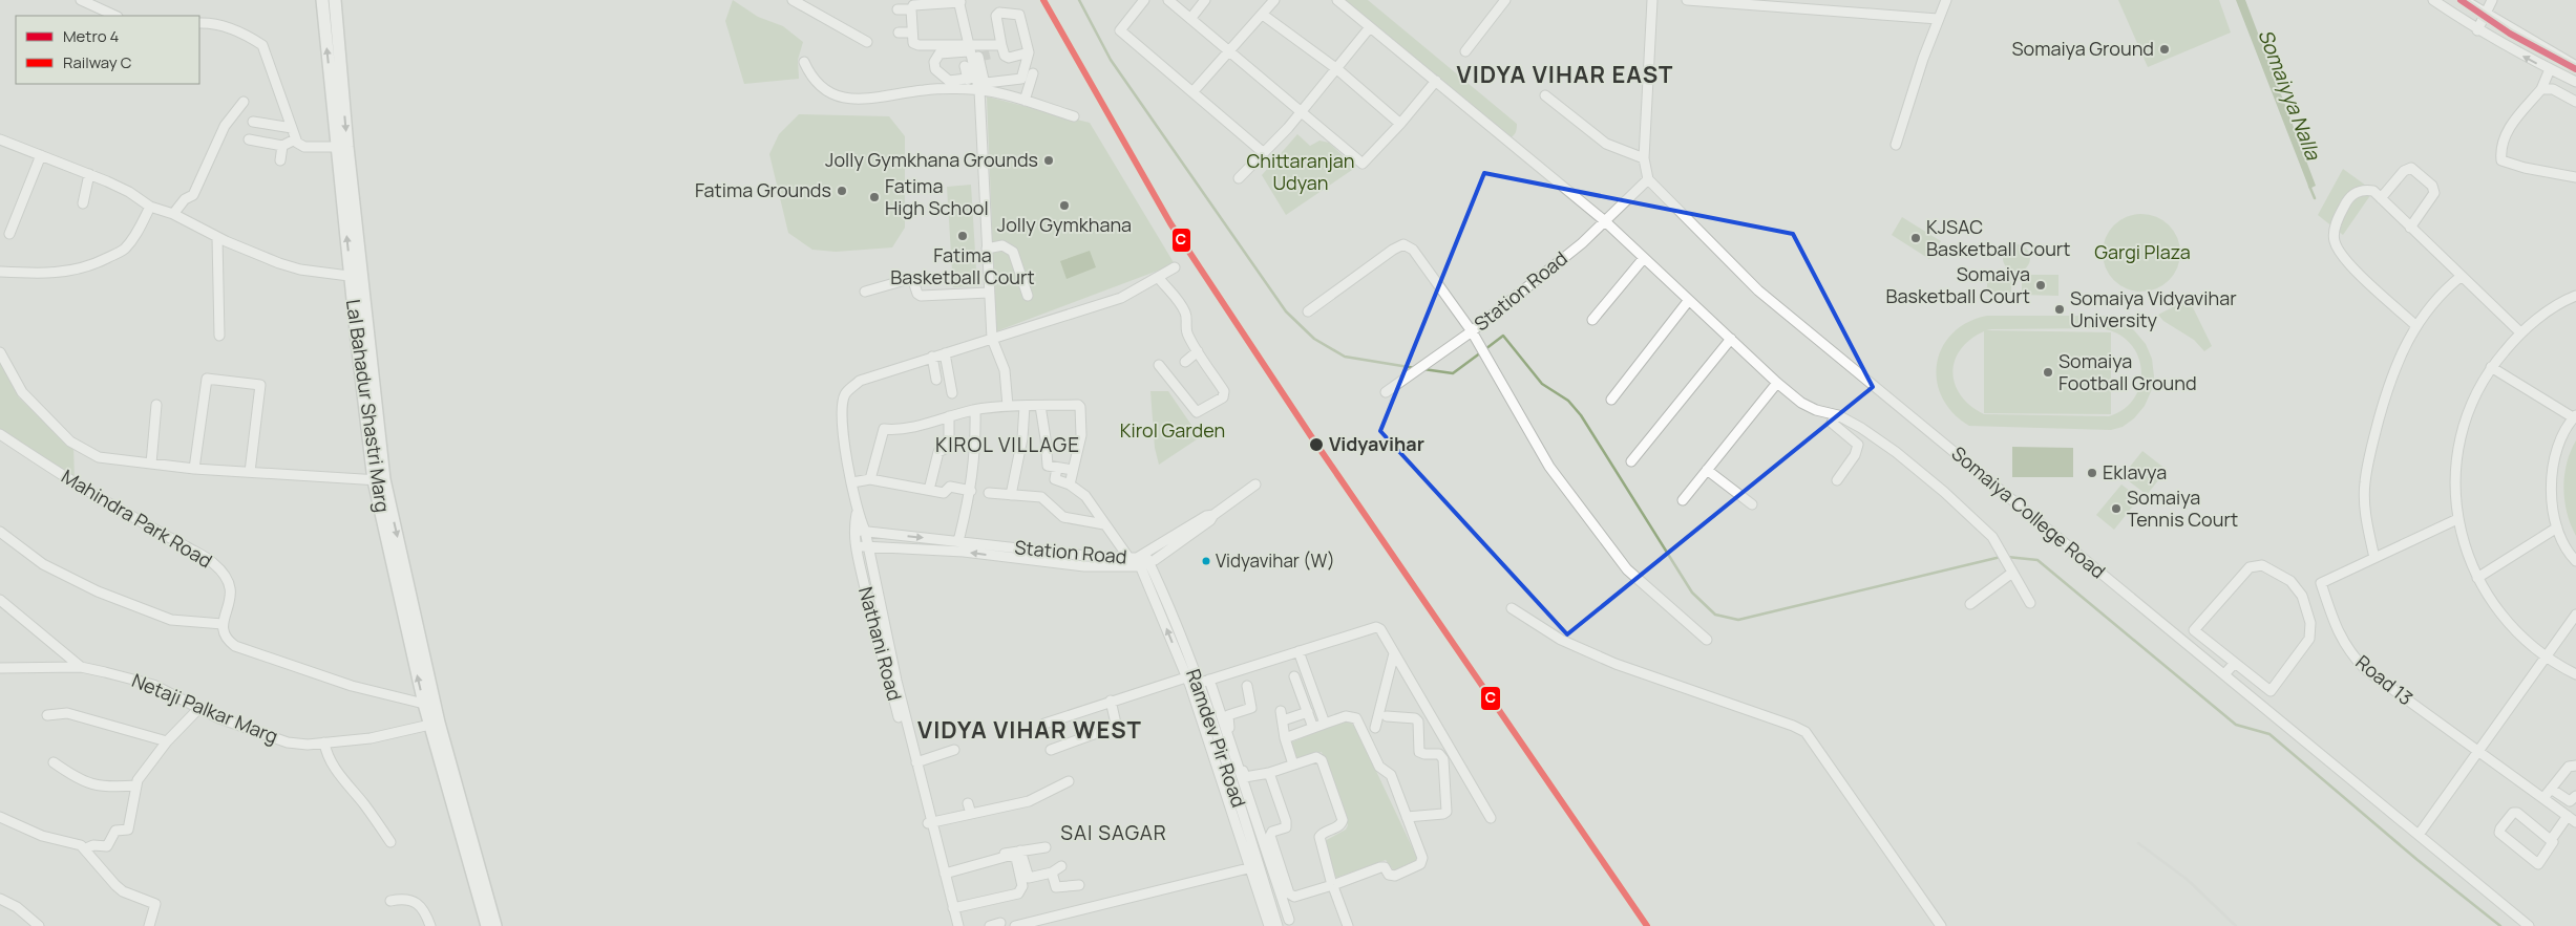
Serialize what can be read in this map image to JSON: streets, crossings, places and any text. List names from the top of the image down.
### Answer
{
  "streets": {
    "main road": ["Lal Bahadur Shastri Marg"],
    "street": [
      "Station Road",
      "Somaiya College Road",
      "Mahindra Park Road",
      "Nathani Road",
      "Road 13",
      "Netaji Palkar Marg",
      "Ramdev Pir Road"
    ]
  },
  "crossings": [
    ["Station Road", "Somaiya College Road"],
    ["Station Road", "Nathani Road"],
    ["Station Road", "Ramdev Pir Road"],
    ["Lal Bahadur Shastri Marg", "Netaji Palkar Marg"]
  ],
  "districts": [
    "VIDYA VIHAR EAST",
    "KIROL VILLAGE",
    "VIDYA VIHAR WEST",
    "SAI SAGAR"
  ],
  "water": ["Somaiyya Nalla"],
  "parks": ["Chittaranjan Udyan", "Gargi Plaza", "Kirol Garden"],
  "places": [
    "Somaiya Ground",
    "Jolly Gymkhana Grounds",
    "Fatima Grounds",
    "Fatima High School",
    "Jolly Gymkhana",
    "Fatima Basketball Court",
    "KJSAC Basketball Court",
    "Somaiya Basketball Court",
    "Somaiya Vidyavihar University",
    "Somaiya Football Ground",
    "Vidyavihar",
    "Eklavya",
    "Somaiya Tennis Court",
    "Vidyavihar (W)"
  ],
  "lines": ["metro line 4", "rail line C"],
  "legend": ["Metro 4", "Railway C"]
}
